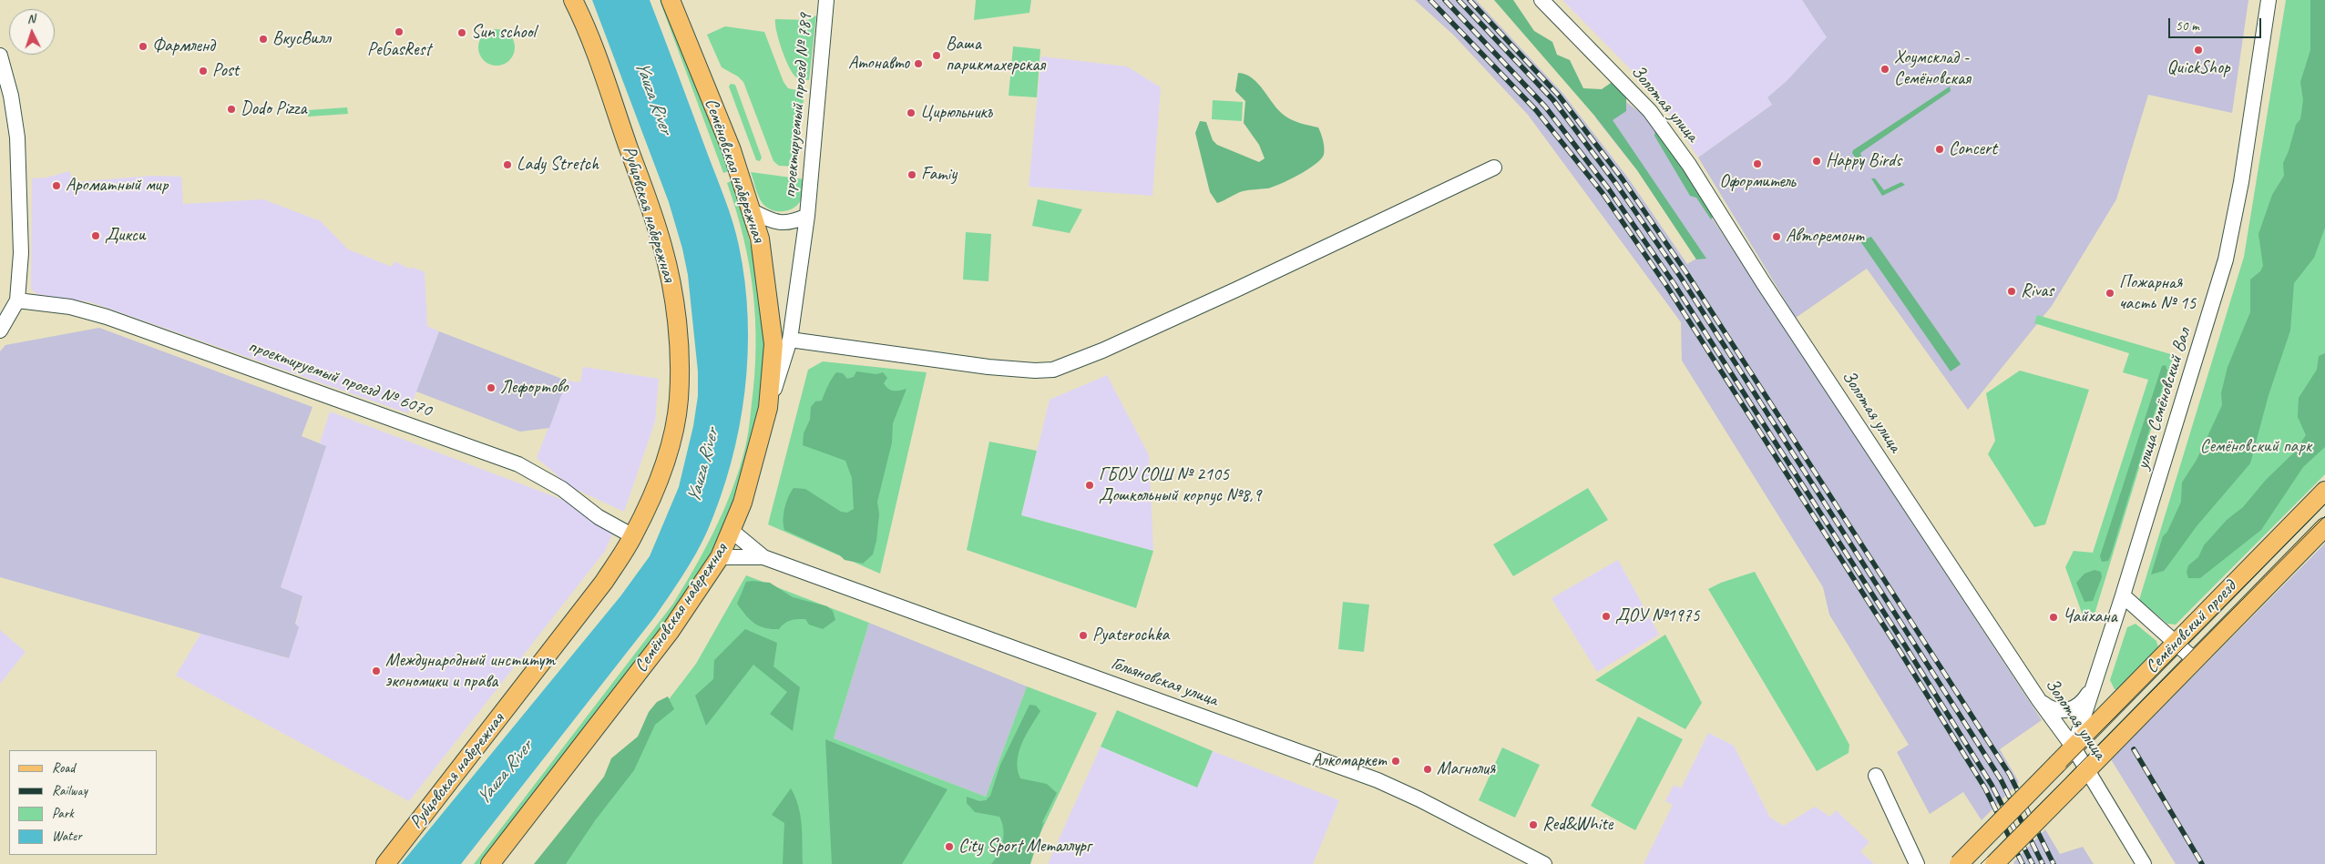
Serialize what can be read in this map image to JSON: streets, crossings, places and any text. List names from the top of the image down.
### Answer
{
  "streets": {
    "main road": ["Семёновская набережная", "Рубцовская набережная", "Семёновский проезд"],
    "street": [
      "Золотая улица",
      "проектируемый проезд № 789",
      "проектируемый проезд № 6070",
      "улица Семёновский Вал",
      "Гольяновская улица"
    ]
  },
  "crossings": [
    ["Золотая улица", "улица Семёновский Вал"],
    ["Золотая улица", "Семёновский проезд"],
    ["проектируемый проезд № 789", "Семёновская набережная"],
    ["Семёновская набережная", "Гольяновская улица"],
    ["Рубцовская набережная", "проектируемый проезд № 6070"],
    ["улица Семёновский Вал", "Семёновский проезд"]
  ],
  "water": ["Yauza River"],
  "parks": ["Семёновский парк"],
  "places": [
    "PeGasRest",
    "Sun school",
    "ВкусВилл",
    "Фармленд",
    "QuickShop",
    "Ваша парикмахерская",
    "Атонавто",
    "Хоумсклад - Семёновская",
    "Post",
    "Dodo Pizza",
    "Цирюльникъ",
    "Concert",
    "Happy Birds",
    "Оформитель",
    "Lady Stretch",
    "Famiy",
    "Ароматный мир",
    "Дикси",
    "Авторемонт",
    "Rivas",
    "Пожарная часть № 15",
    "Лефортово",
    "ГБОУ СОШ № 2105 Дошкольный корпус №8,9",
    "ДОУ №1975",
    "Чайхана",
    "Pyaterochka",
    "Международный институт экономики и права",
    "Алкомаркет",
    "Магнолия",
    "Red&White",
    "City Sport Металлург"
  ],
  "legend": [
    "Road",
    "Railway",
    "Park",
    "Water"
  ],
  "scale_bar": "50 m",
  "north": "top"
}
